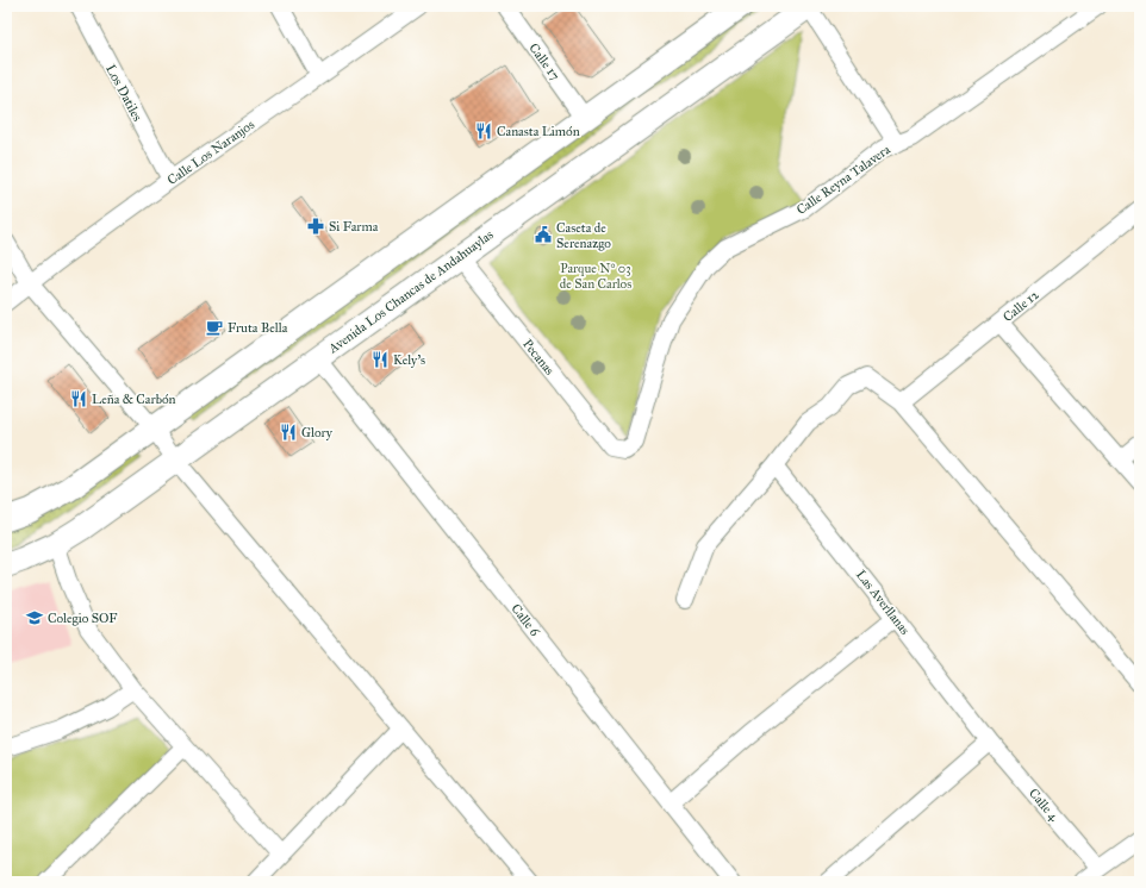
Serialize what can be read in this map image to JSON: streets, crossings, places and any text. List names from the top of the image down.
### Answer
{
  "streets": {
    "main road": ["Avenida Los Chancas de Andahuaylas"],
    "street": [
      "Calle 17",
      "Los Datiles",
      "Calle Los Naranjos",
      "Calle Reyna Talavera",
      "Calle 12",
      "Pecanas",
      "Las Averllanas",
      "Calle 6",
      "Calle 4"
    ]
  },
  "crossings": [
    ["Los Datiles", "Calle Los Naranjos"],
    ["Calle Reyna Talavera", "Pecanas"],
    ["Avenida Los Chancas de Andahuaylas", "Pecanas"],
    ["Avenida Los Chancas de Andahuaylas", "Calle 6"],
    ["Las Averllanas", "Calle 4"]
  ],
  "parks": ["Parque N° 03 de San Carlos"],
  "places": {
    "restaurant": [
      "Canasta Limón",
      "Kely's",
      "Leña & Carbón",
      "Glory"
    ],
    "pharmacy": ["Si Farma"],
    "public building": ["Caseta de Serenazgo"],
    "cafe": ["Fruta Bella"],
    "school or university": ["Colegio SOF"]
  }
}
